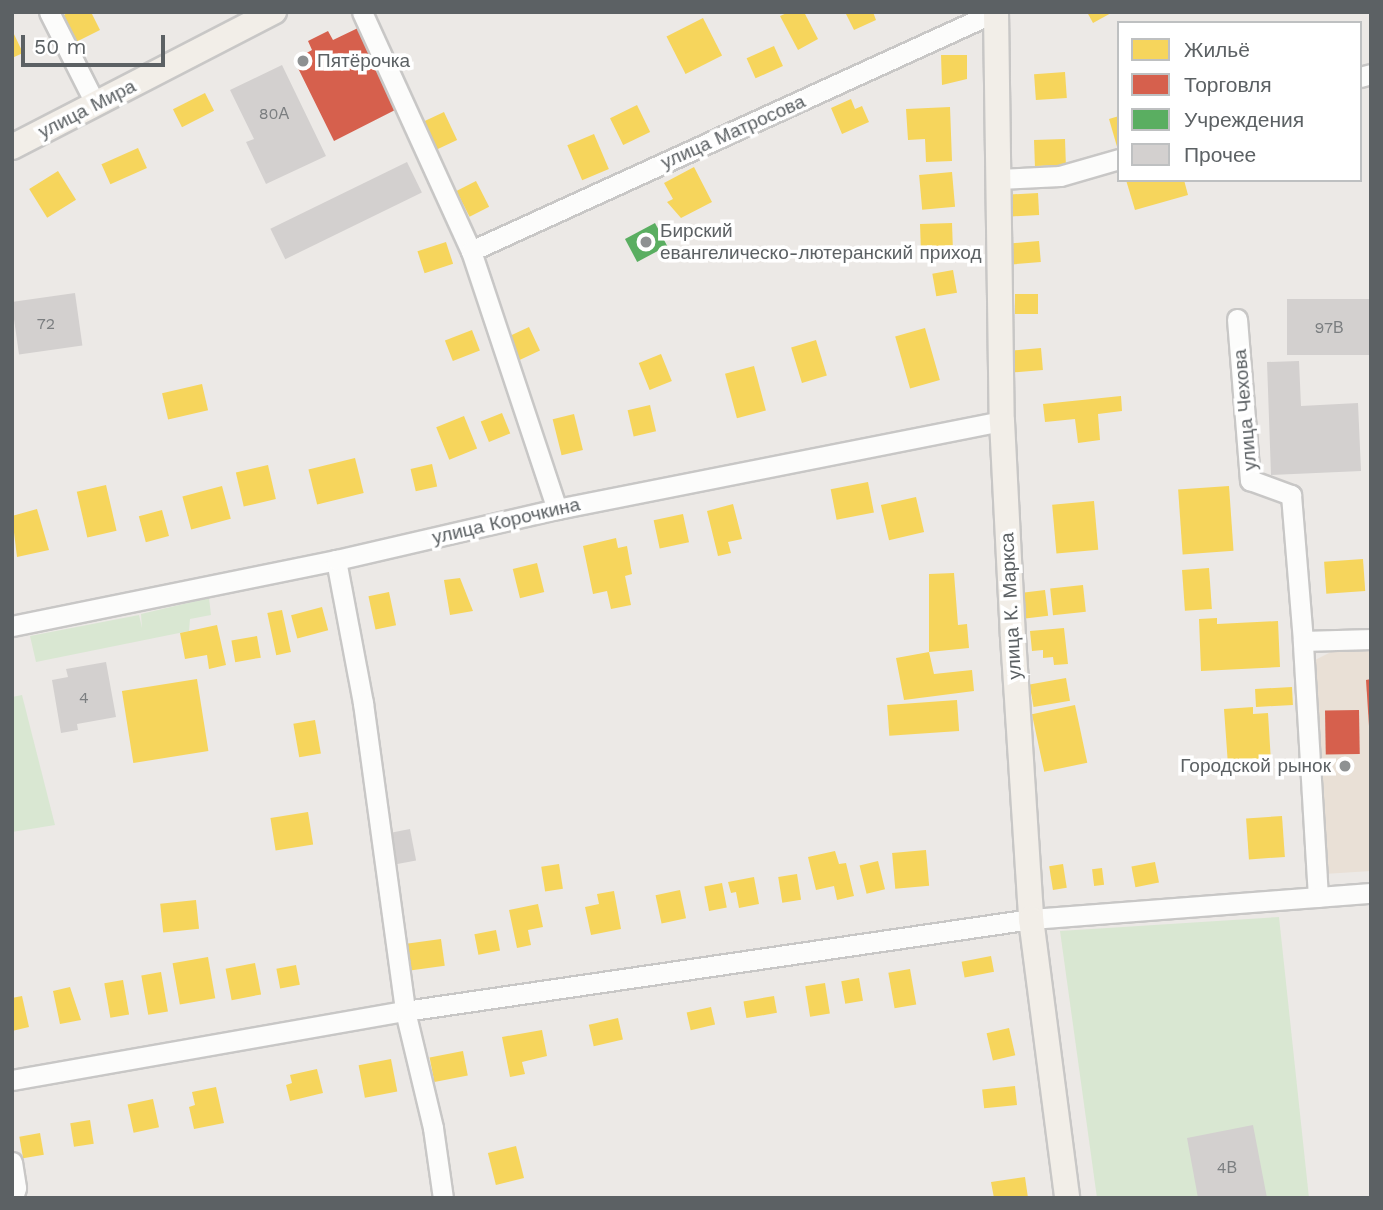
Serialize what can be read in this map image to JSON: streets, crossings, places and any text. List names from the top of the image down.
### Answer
{
  "streets": {
    "main road": ["улица Мира", "улица К. Маркса"],
    "street": ["улица Матросова", "улица Чехова", "улица Корочкина"]
  },
  "crossings": [
    ["улица Матросова", "улица К. Маркса"],
    ["улица Корочкина", "улица К. Маркса"]
  ],
  "places": ["Пятёрочка", "Бирский евангелическо-лютеранский приход", "Городской рынок"],
  "house_numbers": [
    "80А",
    "72",
    "97В",
    "4",
    "4В"
  ],
  "legend": [
    "Жильё",
    "Торговля",
    "Учреждения",
    "Прочее"
  ],
  "scale_bar": "50 m"
}
